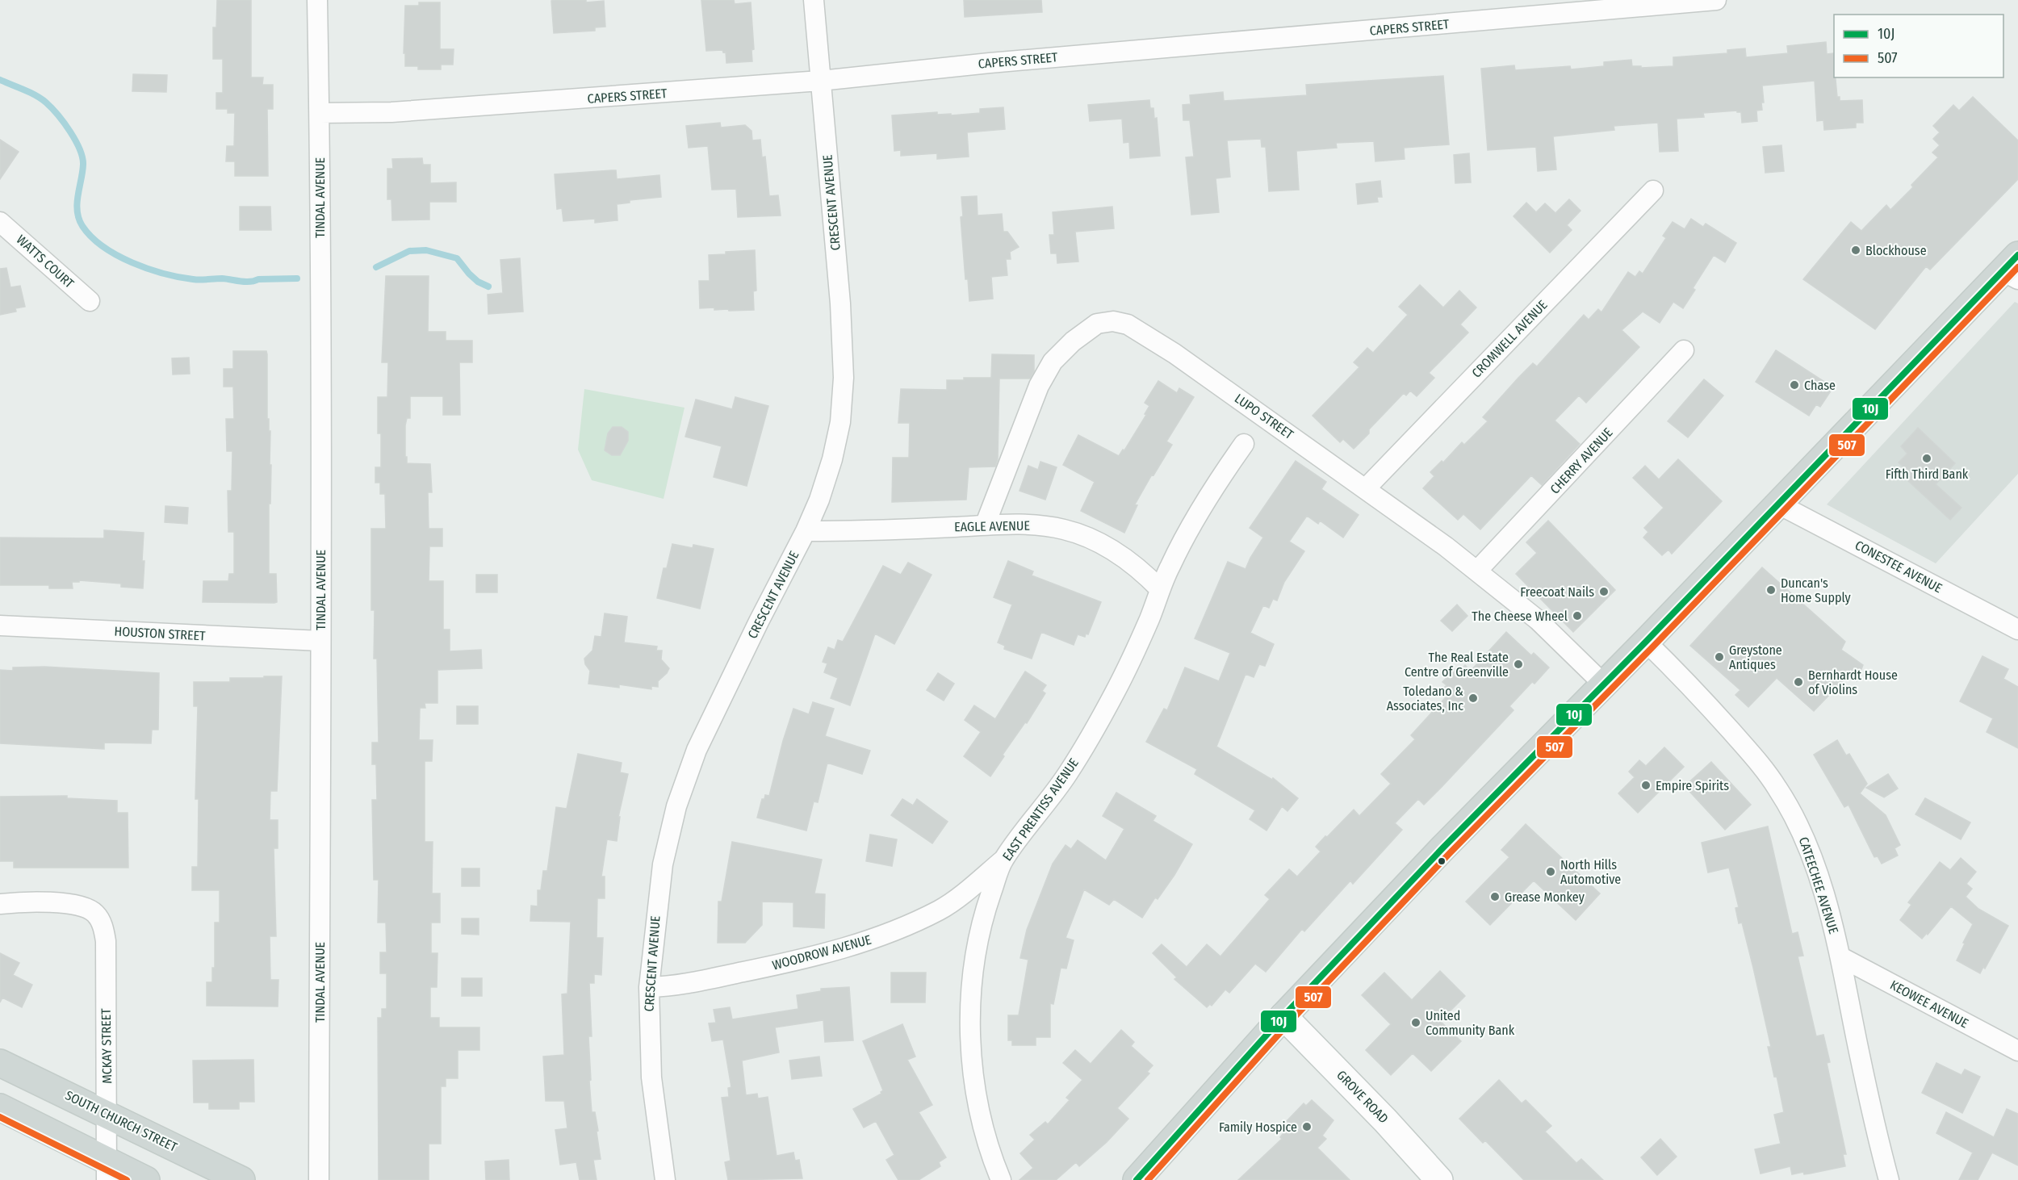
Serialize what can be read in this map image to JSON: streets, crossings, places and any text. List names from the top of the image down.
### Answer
{
  "streets": {
    "main road": ["GROVE ROAD", "SOUTH CHURCH STREET"],
    "street": [
      "CAPERS STREET",
      "TINDAL AVENUE",
      "CRESCENT AVENUE",
      "WATTS COURT",
      "CROMWELL AVENUE",
      "LUPO STREET",
      "CHERRY AVENUE",
      "EAGLE AVENUE",
      "CONESTEE AVENUE",
      "HOUSTON STREET",
      "EAST PRENTISS AVENUE",
      "CATEECHEE AVENUE",
      "WOODROW AVENUE",
      "KEOWEE AVENUE",
      "MCKAY STREET"
    ]
  },
  "crossings": [
    ["CAPERS STREET", "TINDAL AVENUE"],
    ["CAPERS STREET", "CRESCENT AVENUE"],
    ["TINDAL AVENUE", "HOUSTON STREET"],
    ["CRESCENT AVENUE", "EAGLE AVENUE"],
    ["CRESCENT AVENUE", "WOODROW AVENUE"],
    ["CROMWELL AVENUE", "LUPO STREET"],
    ["LUPO STREET", "CHERRY AVENUE"],
    ["LUPO STREET", "EAGLE AVENUE"],
    ["EAGLE AVENUE", "EAST PRENTISS AVENUE"],
    ["EAST PRENTISS AVENUE", "WOODROW AVENUE"],
    ["CATEECHEE AVENUE", "KEOWEE AVENUE"],
    ["MCKAY STREET", "SOUTH CHURCH STREET"]
  ],
  "places": [
    "Blockhouse",
    "Chase",
    "Fifth Third Bank",
    "Duncan's Home Supply",
    "Freecoat Nails",
    "The Cheese Wheel",
    "Greystone Antiques",
    "The Real Estate Centre of Greenville",
    "Bernhardt House of Violins",
    "Toledano & Associates, Inc",
    "Empire Spirits",
    "North Hills Automotive",
    "Grease Monkey",
    "United Community Bank",
    "Family Hospice"
  ],
  "lines": ["transit line 10J", "transit line 507"],
  "legend": ["10J", "507"]
}
